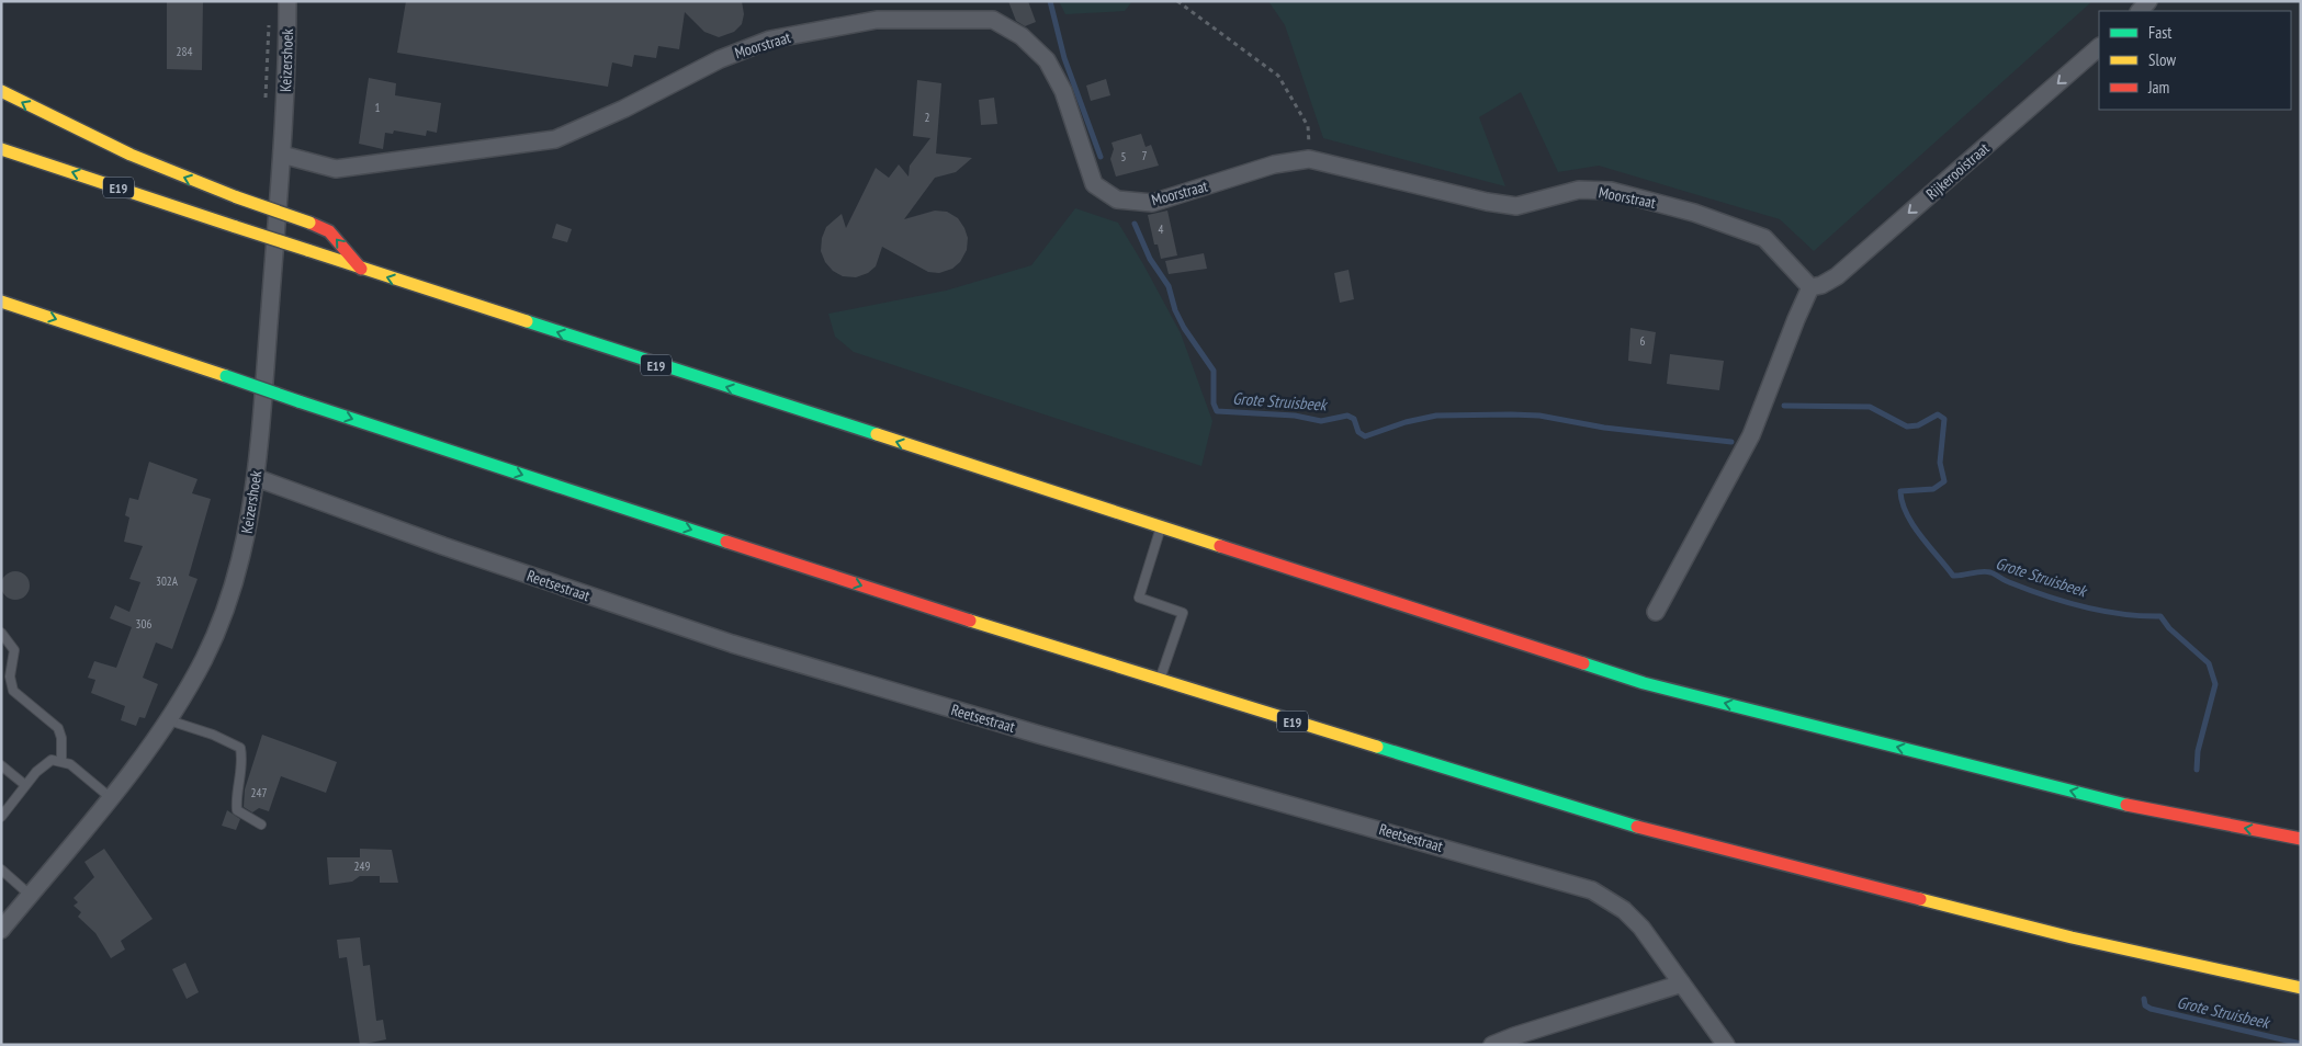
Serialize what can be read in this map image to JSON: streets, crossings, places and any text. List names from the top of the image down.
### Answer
{
  "streets": {
    "highway": ["E19"],
    "street": [
      "Moorstraat",
      "Keizershoek",
      "Rijkerooistraat",
      "Reetsestraat"
    ]
  },
  "crossings": [
    ["Moorstraat", "Keizershoek"],
    ["Moorstraat", "Rijkerooistraat"],
    ["Keizershoek", "Reetsestraat"]
  ],
  "one_way": ["Rijkerooistraat"],
  "water": ["Grote Struisbeek"],
  "house_numbers": [
    "284",
    "1",
    "2",
    "7",
    "5",
    "4",
    "6",
    "302A",
    "306",
    "247",
    "249"
  ],
  "legend": ["Fast", "Slow", "Jam"]
}
